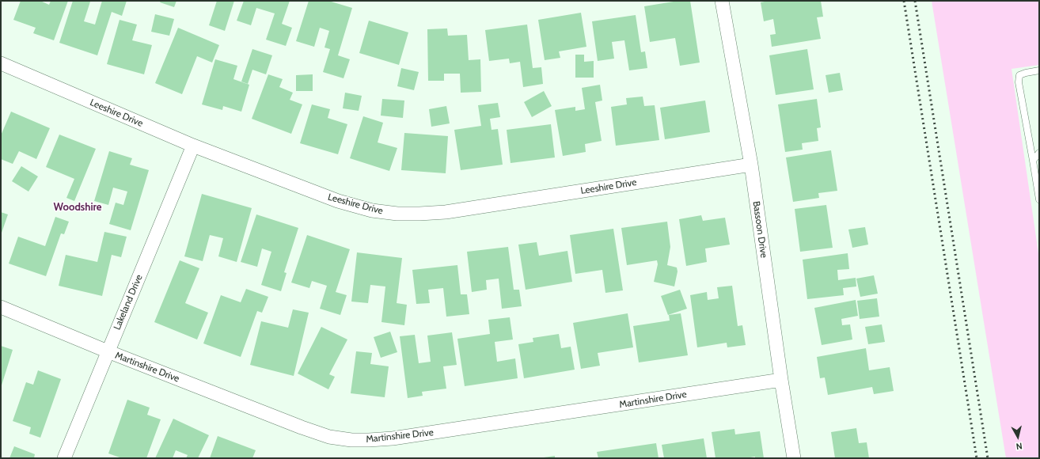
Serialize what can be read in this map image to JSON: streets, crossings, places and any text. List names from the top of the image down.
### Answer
{
  "streets": {
    "street": [
      "Leeshire Drive",
      "Bassoon Drive",
      "Lakeland Drive",
      "Martinshire Drive"
    ]
  },
  "crossings": [
    ["Leeshire Drive", "Bassoon Drive"],
    ["Leeshire Drive", "Lakeland Drive"],
    ["Bassoon Drive", "Martinshire Drive"],
    ["Lakeland Drive", "Martinshire Drive"]
  ],
  "districts": ["Woodshire"],
  "north": "bottom"
}
